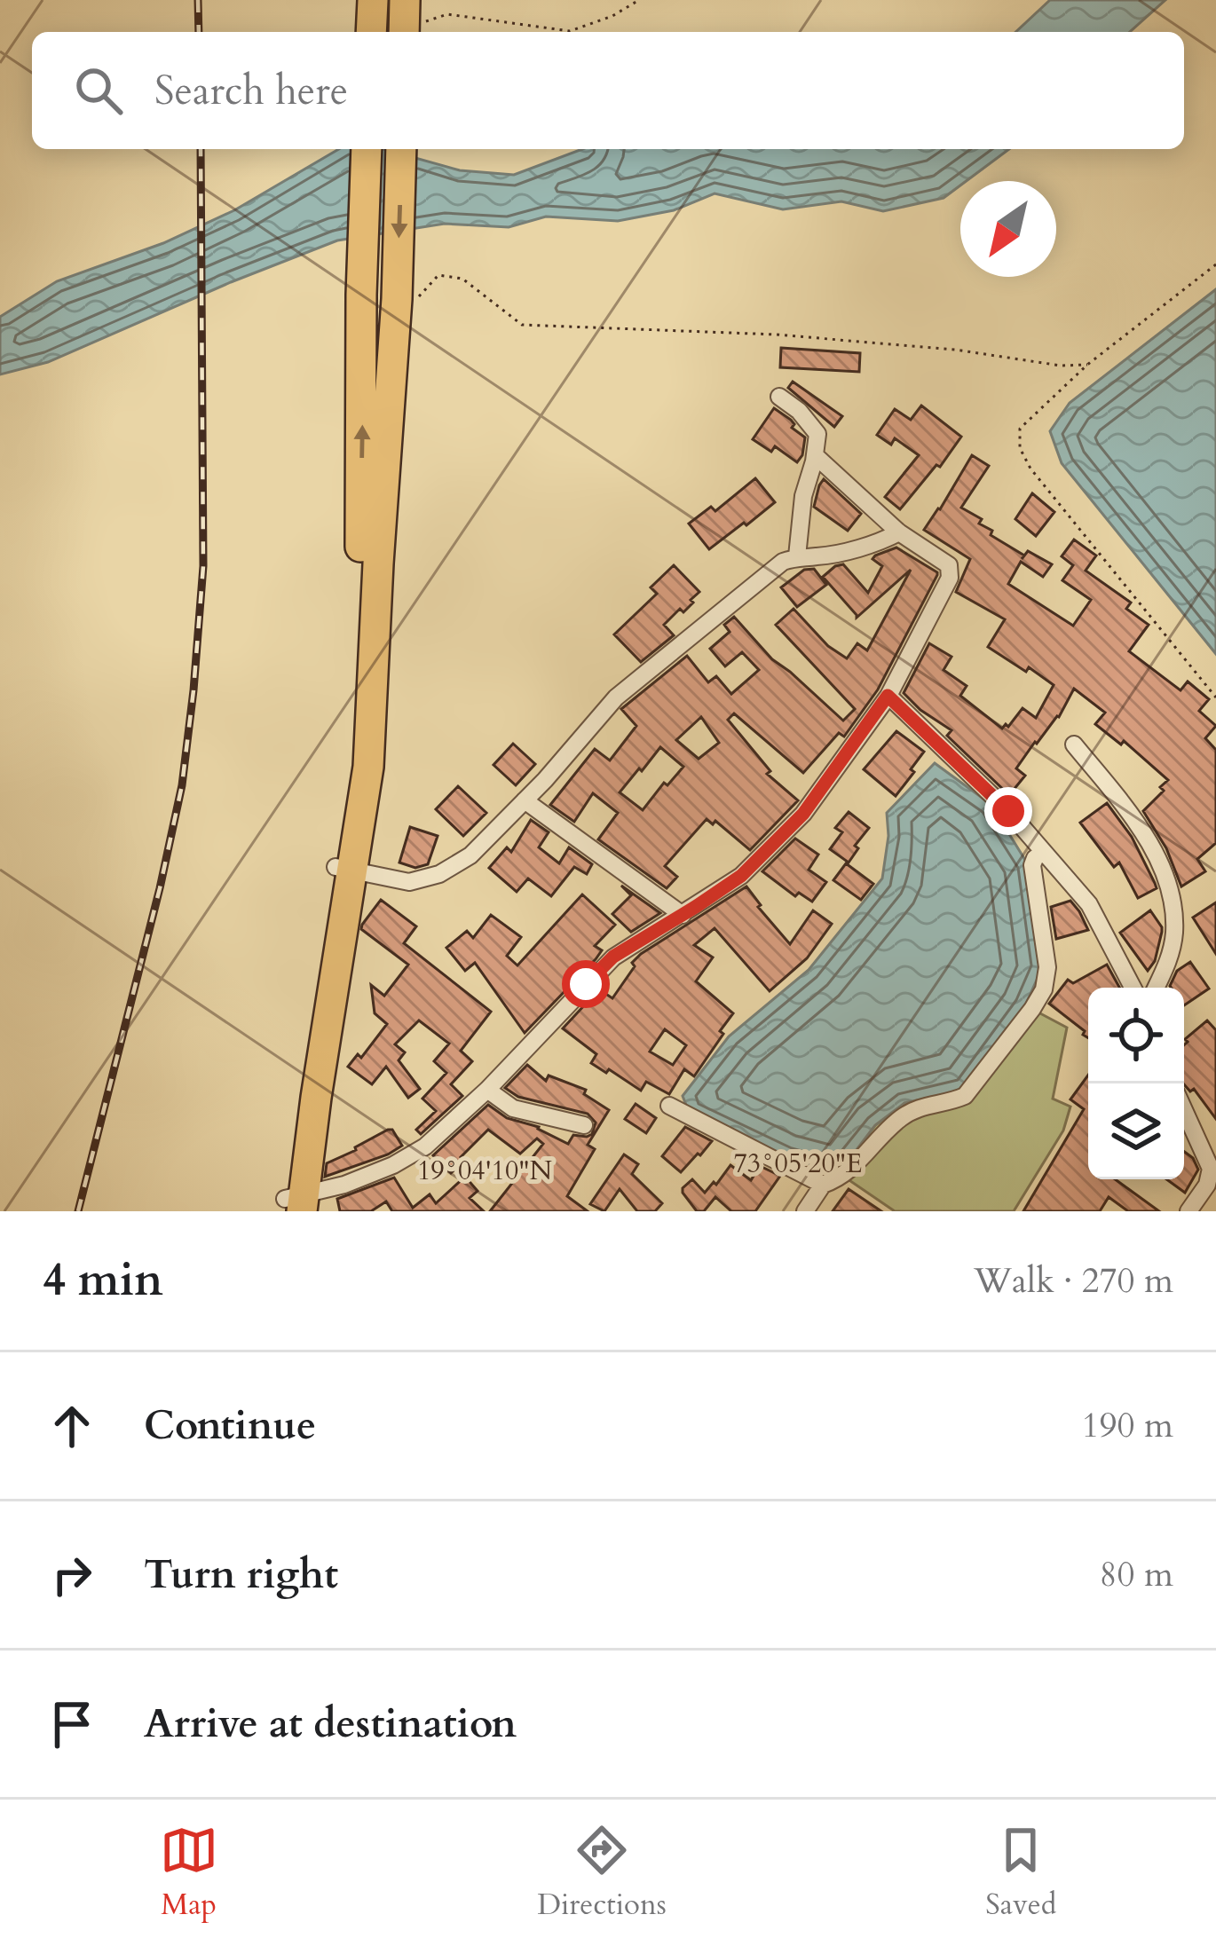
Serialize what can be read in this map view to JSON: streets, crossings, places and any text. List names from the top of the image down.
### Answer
{
  "north": "bottom left",
  "page": {
    "search": "Search here",
    "heading": ["4 min", "Walk · 270 m"],
    "list": [
      ["Continue", "190 m"],
      ["Turn right", "80 m"],
      "Arrive at destination"
    ],
    "nav": ["Map", "Directions", "Saved"]
  },
  "coordinates": ["73°05'20\"E", "19°04'10\"N"]
}
